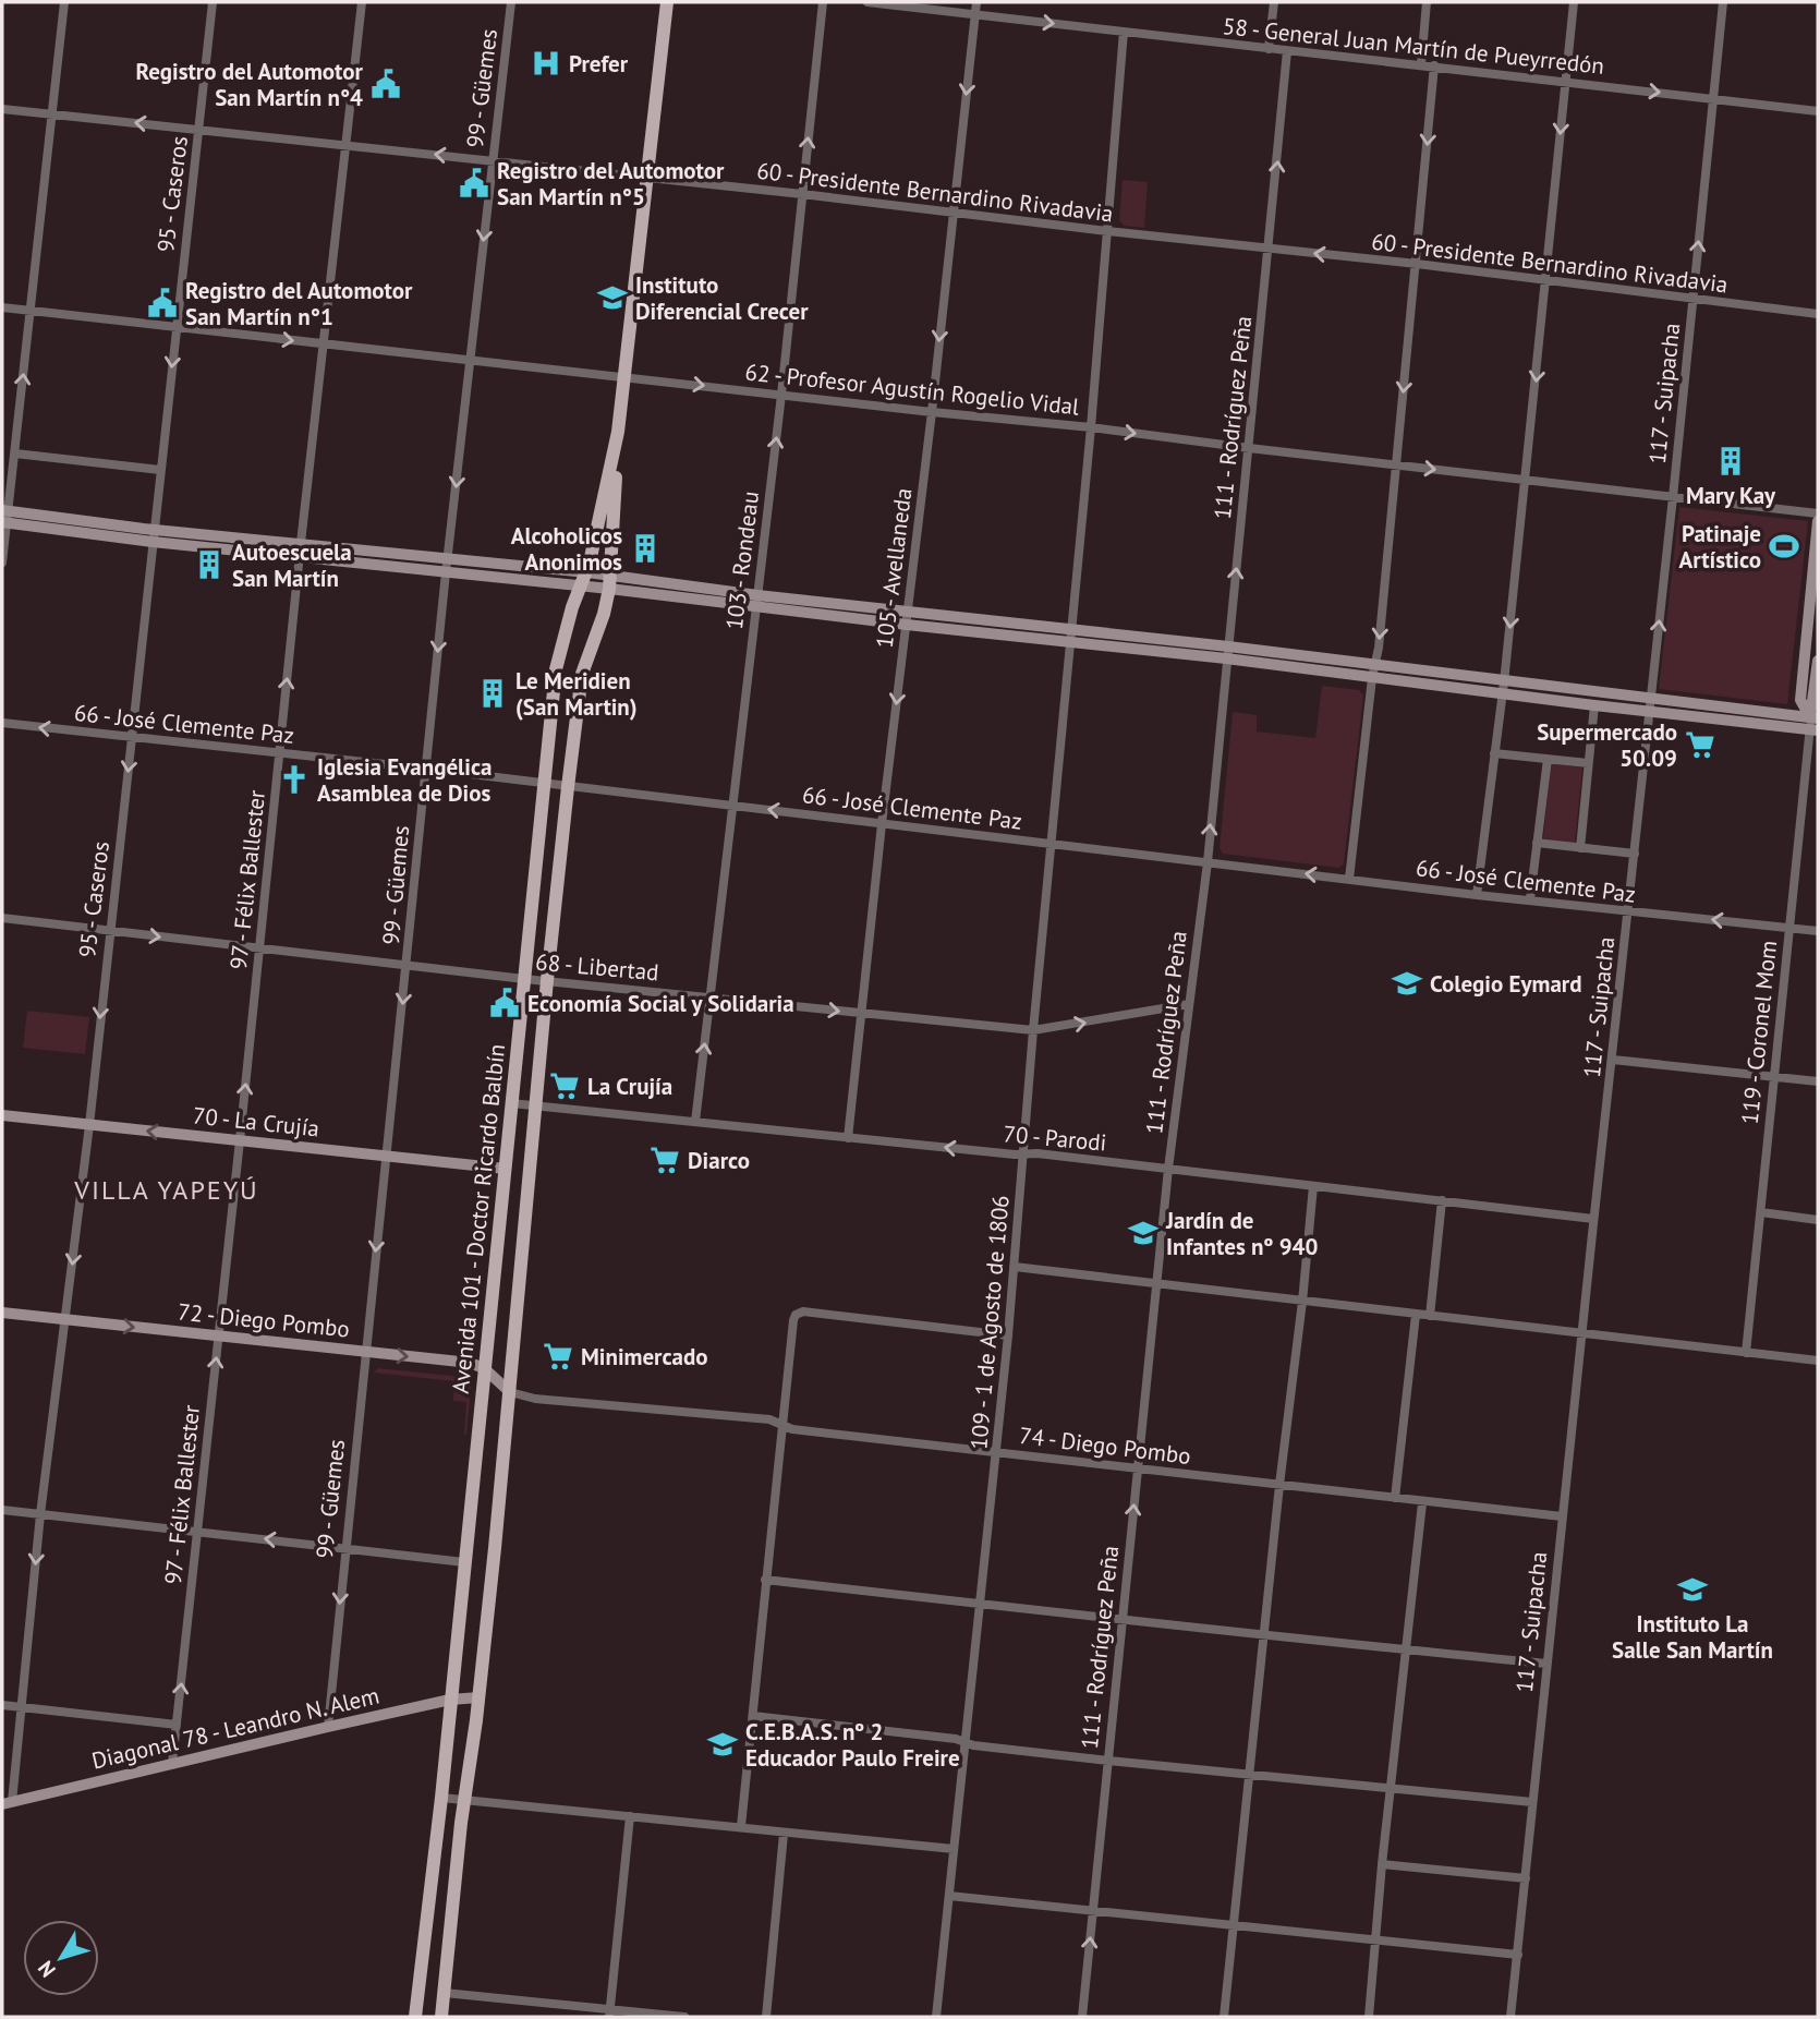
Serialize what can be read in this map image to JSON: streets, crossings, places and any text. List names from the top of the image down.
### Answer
{
  "streets": {
    "main road": [
      "119 - Coronel Mom",
      "70 - La Crujía",
      "Avenida 101 - Doctor Ricardo Balbín",
      "72 - Diego Pombo",
      "Diagonal 78 - Leandro N. Alem"
    ],
    "street": [
      "58 - General Juan Martín de Pueyrredón",
      "99 - Güemes",
      "60 - Presidente Bernardino Rivadavia",
      "95 - Caseros",
      "62 - Profesor Agustín Rogelio Vidal",
      "117 - Suipacha",
      "111 - Rodríguez Peña",
      "103 - Rondeau",
      "105 - Avellaneda",
      "66 - José Clemente Paz",
      "97 - Félix Ballester",
      "68 - Libertad",
      "70 - Parodi",
      "109 - 1 de Agosto de 1806",
      "74 - Diego Pombo"
    ]
  },
  "crossings": [
    ["58 - General Juan Martín de Pueyrredón", "117 - Suipacha"],
    ["58 - General Juan Martín de Pueyrredón", "111 - Rodríguez Peña"],
    ["58 - General Juan Martín de Pueyrredón", "105 - Avellaneda"],
    ["58 - General Juan Martín de Pueyrredón", "109 - 1 de Agosto de 1806"],
    ["99 - Güemes", "60 - Presidente Bernardino Rivadavia"],
    ["99 - Güemes", "62 - Profesor Agustín Rogelio Vidal"],
    ["99 - Güemes", "66 - José Clemente Paz"],
    ["99 - Güemes", "68 - Libertad"],
    ["99 - Güemes", "70 - La Crujía"],
    ["99 - Güemes", "72 - Diego Pombo"],
    ["99 - Güemes", "Diagonal 78 - Leandro N. Alem"],
    ["60 - Presidente Bernardino Rivadavia", "95 - Caseros"],
    ["60 - Presidente Bernardino Rivadavia", "117 - Suipacha"],
    ["60 - Presidente Bernardino Rivadavia", "111 - Rodríguez Peña"],
    ["60 - Presidente Bernardino Rivadavia", "103 - Rondeau"],
    ["60 - Presidente Bernardino Rivadavia", "105 - Avellaneda"],
    ["60 - Presidente Bernardino Rivadavia", "97 - Félix Ballester"],
    ["60 - Presidente Bernardino Rivadavia", "Avenida 101 - Doctor Ricardo Balbín"],
    ["60 - Presidente Bernardino Rivadavia", "109 - 1 de Agosto de 1806"],
    ["95 - Caseros", "62 - Profesor Agustín Rogelio Vidal"],
    ["95 - Caseros", "66 - José Clemente Paz"],
    ["95 - Caseros", "68 - Libertad"],
    ["95 - Caseros", "70 - La Crujía"],
    ["95 - Caseros", "72 - Diego Pombo"],
    ["95 - Caseros", "Diagonal 78 - Leandro N. Alem"],
    ["62 - Profesor Agustín Rogelio Vidal", "117 - Suipacha"],
    ["62 - Profesor Agustín Rogelio Vidal", "111 - Rodríguez Peña"],
    ["62 - Profesor Agustín Rogelio Vidal", "103 - Rondeau"],
    ["62 - Profesor Agustín Rogelio Vidal", "105 - Avellaneda"],
    ["62 - Profesor Agustín Rogelio Vidal", "97 - Félix Ballester"],
    ["62 - Profesor Agustín Rogelio Vidal", "Avenida 101 - Doctor Ricardo Balbín"],
    ["62 - Profesor Agustín Rogelio Vidal", "109 - 1 de Agosto de 1806"],
    ["117 - Suipacha", "66 - José Clemente Paz"],
    ["117 - Suipacha", "70 - Parodi"],
    ["117 - Suipacha", "74 - Diego Pombo"],
    ["111 - Rodríguez Peña", "66 - José Clemente Paz"],
    ["111 - Rodríguez Peña", "68 - Libertad"],
    ["111 - Rodríguez Peña", "70 - Parodi"],
    ["111 - Rodríguez Peña", "74 - Diego Pombo"],
    ["103 - Rondeau", "66 - José Clemente Paz"],
    ["103 - Rondeau", "68 - Libertad"],
    ["103 - Rondeau", "70 - Parodi"],
    ["105 - Avellaneda", "66 - José Clemente Paz"],
    ["105 - Avellaneda", "68 - Libertad"],
    ["105 - Avellaneda", "70 - Parodi"],
    ["66 - José Clemente Paz", "97 - Félix Ballester"],
    ["66 - José Clemente Paz", "119 - Coronel Mom"],
    ["66 - José Clemente Paz", "Avenida 101 - Doctor Ricardo Balbín"],
    ["66 - José Clemente Paz", "109 - 1 de Agosto de 1806"],
    ["97 - Félix Ballester", "68 - Libertad"],
    ["97 - Félix Ballester", "70 - La Crujía"],
    ["97 - Félix Ballester", "72 - Diego Pombo"],
    ["97 - Félix Ballester", "Diagonal 78 - Leandro N. Alem"],
    ["68 - Libertad", "Avenida 101 - Doctor Ricardo Balbín"],
    ["68 - Libertad", "109 - 1 de Agosto de 1806"],
    ["70 - La Crujía", "Avenida 101 - Doctor Ricardo Balbín"],
    ["70 - Parodi", "Avenida 101 - Doctor Ricardo Balbín"],
    ["70 - Parodi", "109 - 1 de Agosto de 1806"],
    ["Avenida 101 - Doctor Ricardo Balbín", "72 - Diego Pombo"],
    ["Avenida 101 - Doctor Ricardo Balbín", "74 - Diego Pombo"],
    ["Avenida 101 - Doctor Ricardo Balbín", "Diagonal 78 - Leandro N. Alem"],
    ["109 - 1 de Agosto de 1806", "74 - Diego Pombo"]
  ],
  "one_way": [
    "99 - Güemes",
    "95 - Caseros",
    "111 - Rodríguez Peña",
    "103 - Rondeau",
    "105 - Avellaneda",
    "97 - Félix Ballester",
    "68 - Libertad",
    "72 - Diego Pombo"
  ],
  "districts": ["VILLA YAPEYÚ"],
  "places": {
    "hospital": ["Prefer"],
    "public building": [
      "Registro del Automotor San Martín n°4",
      "Registro del Automotor San Martín n°5",
      "Registro del Automotor San Martín n°1",
      "Economía Social y Solidaria"
    ],
    "school or university": [
      "Instituto Diferencial Crecer",
      "Colegio Eymard",
      "Jardín de Infantes nº 940",
      "Instituto La Salle San Martín",
      "C.E.B.A.S. nº 2 Educador Paulo Freire"
    ],
    "building": [
      "Mary Kay",
      "Alcoholicos Anonimos",
      "Autoescuela San Martín",
      "Le Meridien (San Martin)"
    ],
    "sports": ["Patinaje Artístico"],
    "supermarket": [
      "Supermercado 50.09",
      "La Crujía",
      "Diarco",
      "Minimercado"
    ],
    "church": ["Iglesia Evangélica Asamblea de Dios"]
  },
  "north": "bottom left"
}
